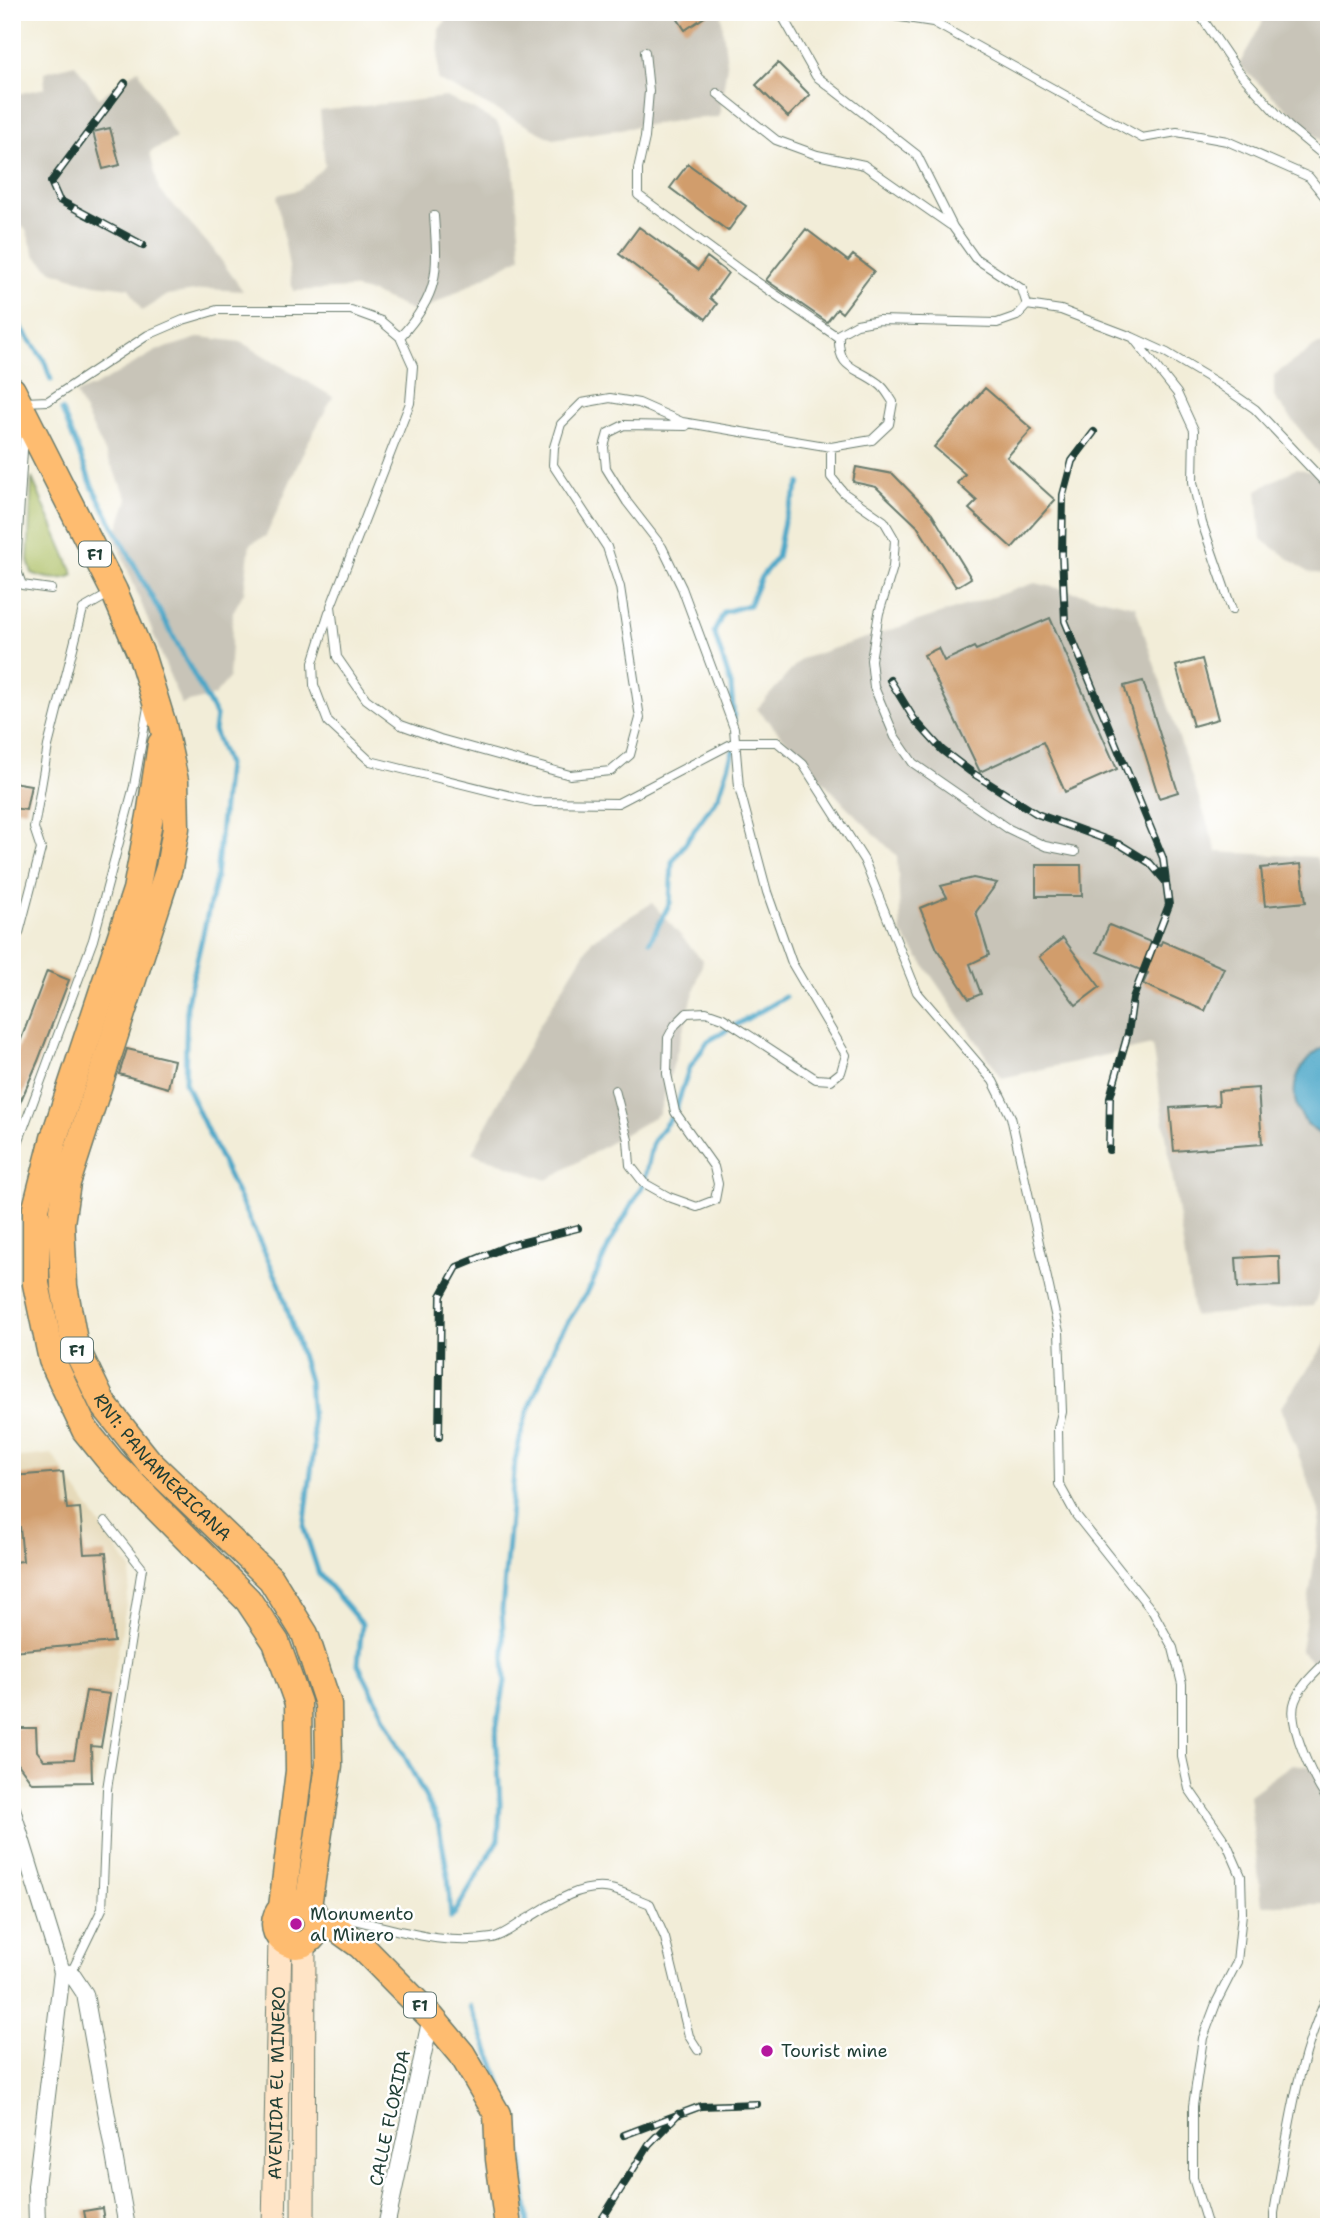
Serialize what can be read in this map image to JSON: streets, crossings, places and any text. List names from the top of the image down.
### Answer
{
  "streets": {
    "highway": ["F1", "RN1: PANAMERICANA"],
    "main road": ["AVENIDA EL MINERO"],
    "street": ["CALLE FLORIDA"]
  },
  "crossings": [
    ["F1", "RN1: PANAMERICANA"],
    ["F1", "AVENIDA EL MINERO"],
    ["F1", "CALLE FLORIDA"],
    ["RN1: PANAMERICANA", "AVENIDA EL MINERO"]
  ],
  "places": ["Monumento al Minero", "Tourist mine"]
}
